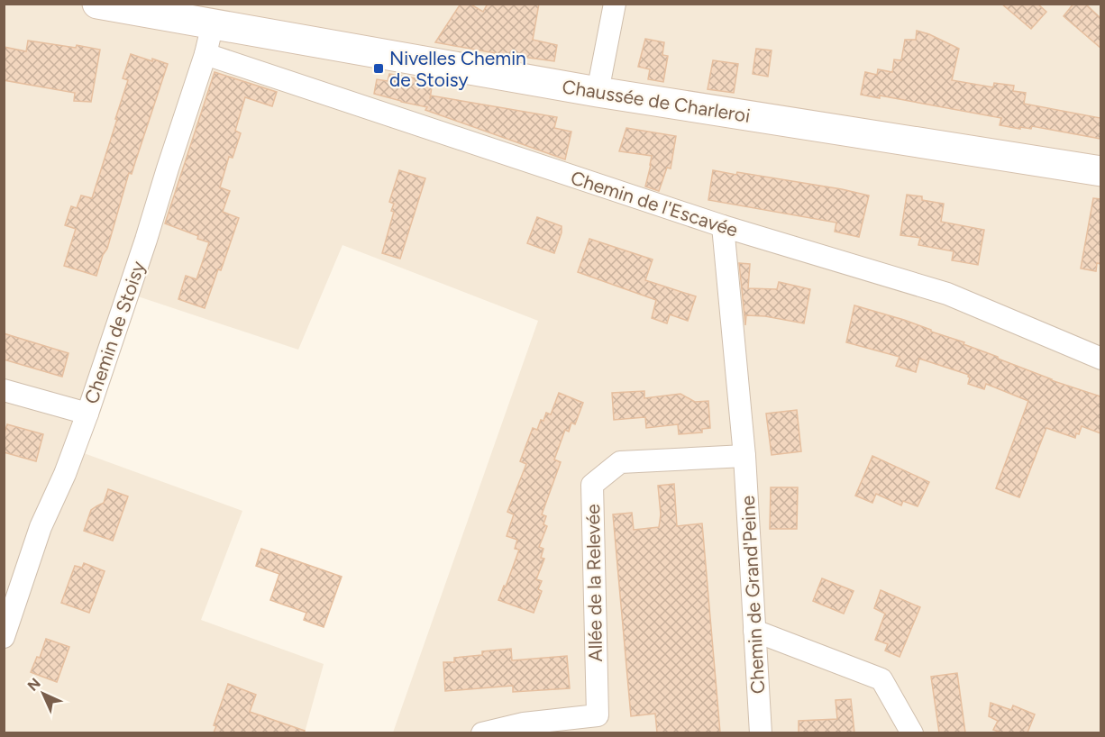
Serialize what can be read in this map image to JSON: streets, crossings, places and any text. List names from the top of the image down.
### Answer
{
  "streets": {
    "main road": ["Chaussée de Charleroi"],
    "street": [
      "Chemin de l'Escavée",
      "Chemin de Stoisy",
      "Allée de la Relevée",
      "Chemin de Grand'Peine"
    ]
  },
  "crossings": [
    ["Chaussée de Charleroi", "Chemin de Stoisy"],
    ["Chemin de l'Escavée", "Chemin de Stoisy"],
    ["Allée de la Relevée", "Chemin de Grand'Peine"]
  ],
  "places": {
    "transit": ["Nivelles Chemin de Stoisy"]
  },
  "north": "top left"
}
